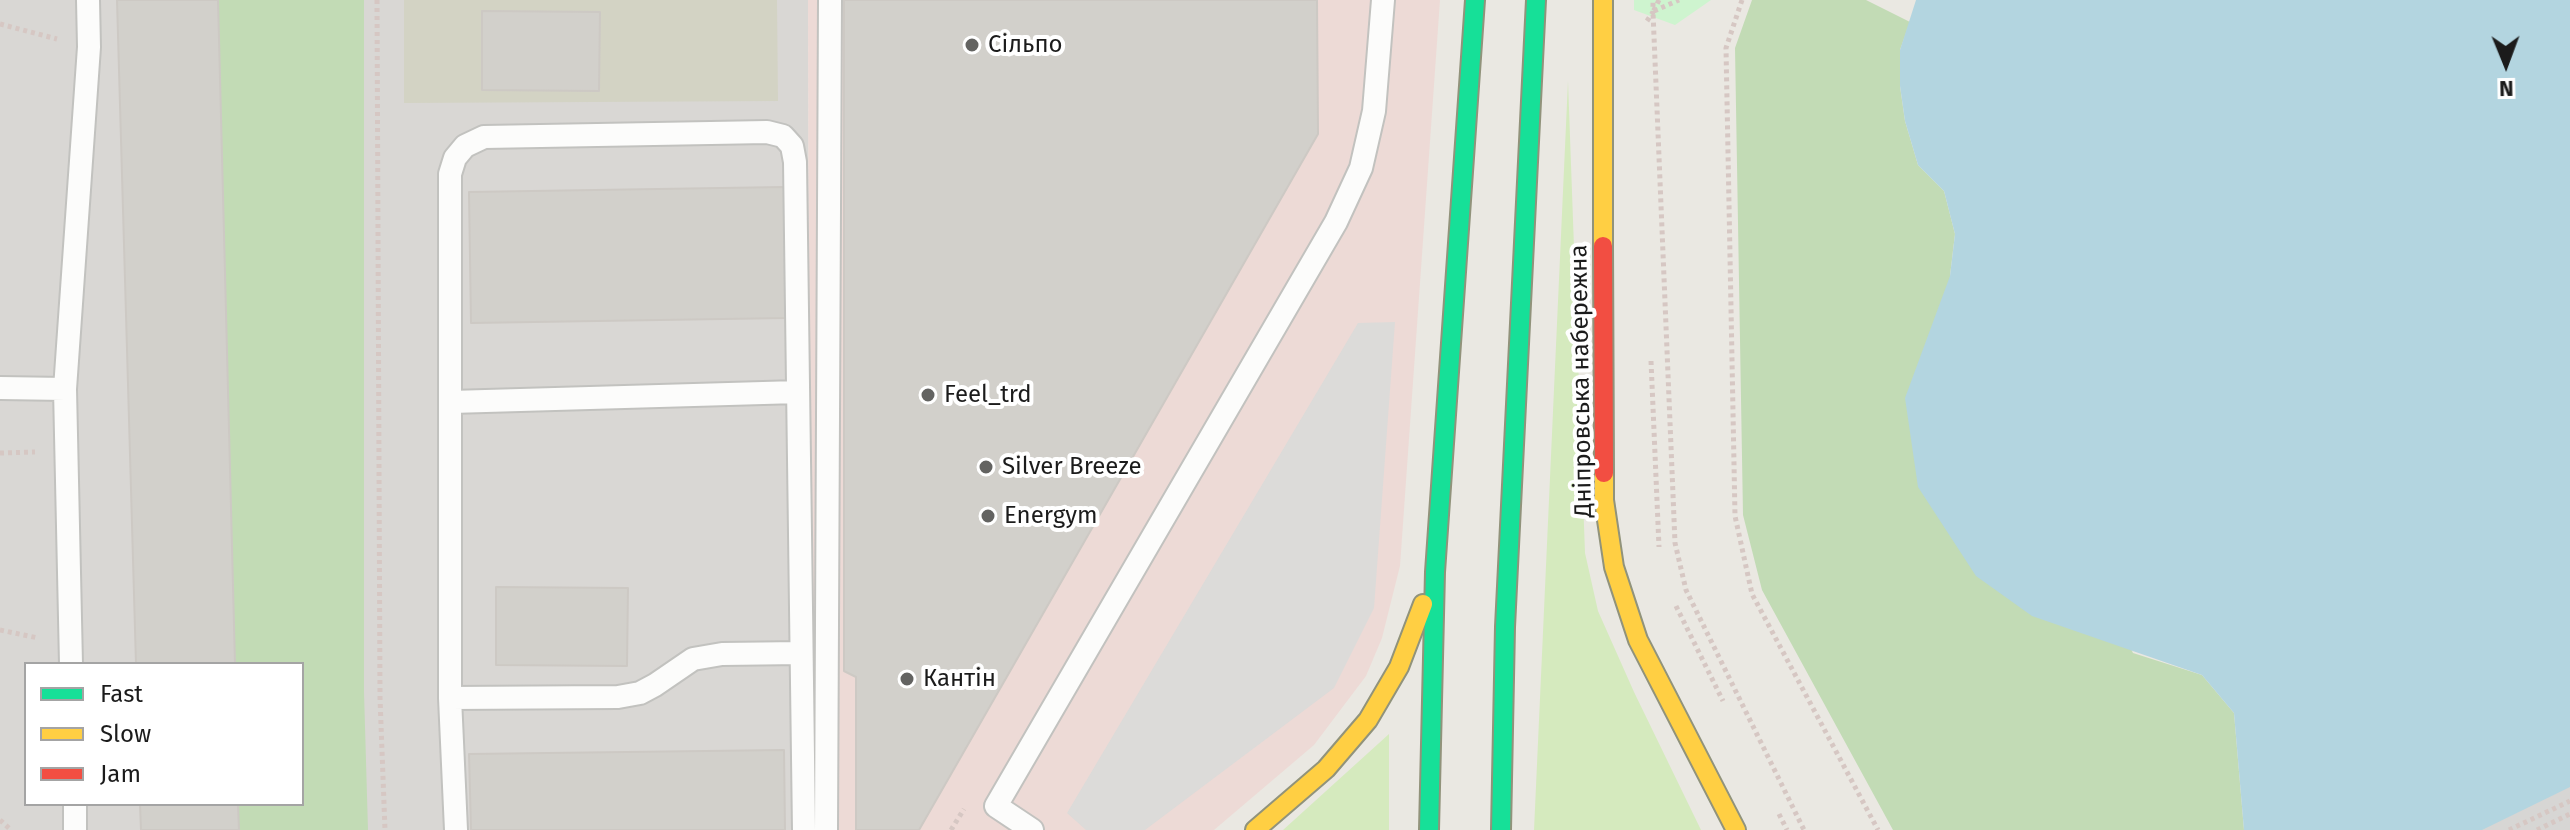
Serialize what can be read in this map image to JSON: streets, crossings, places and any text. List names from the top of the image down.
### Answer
{
  "streets": {
    "main road": ["Дніпровська набережна"]
  },
  "places": [
    "Сільпо",
    "Feel_trd",
    "Silver Breeze",
    "Energym",
    "Кантін"
  ],
  "legend": ["Fast", "Slow", "Jam"],
  "north": "bottom"
}
